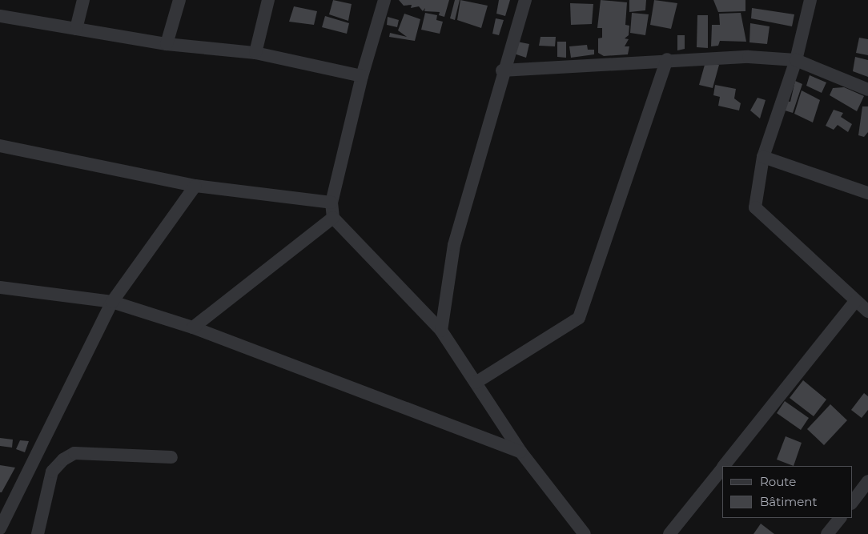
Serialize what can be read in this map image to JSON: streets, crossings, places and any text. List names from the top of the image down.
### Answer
{
  "legend": ["Route", "Bâtiment"]
}
